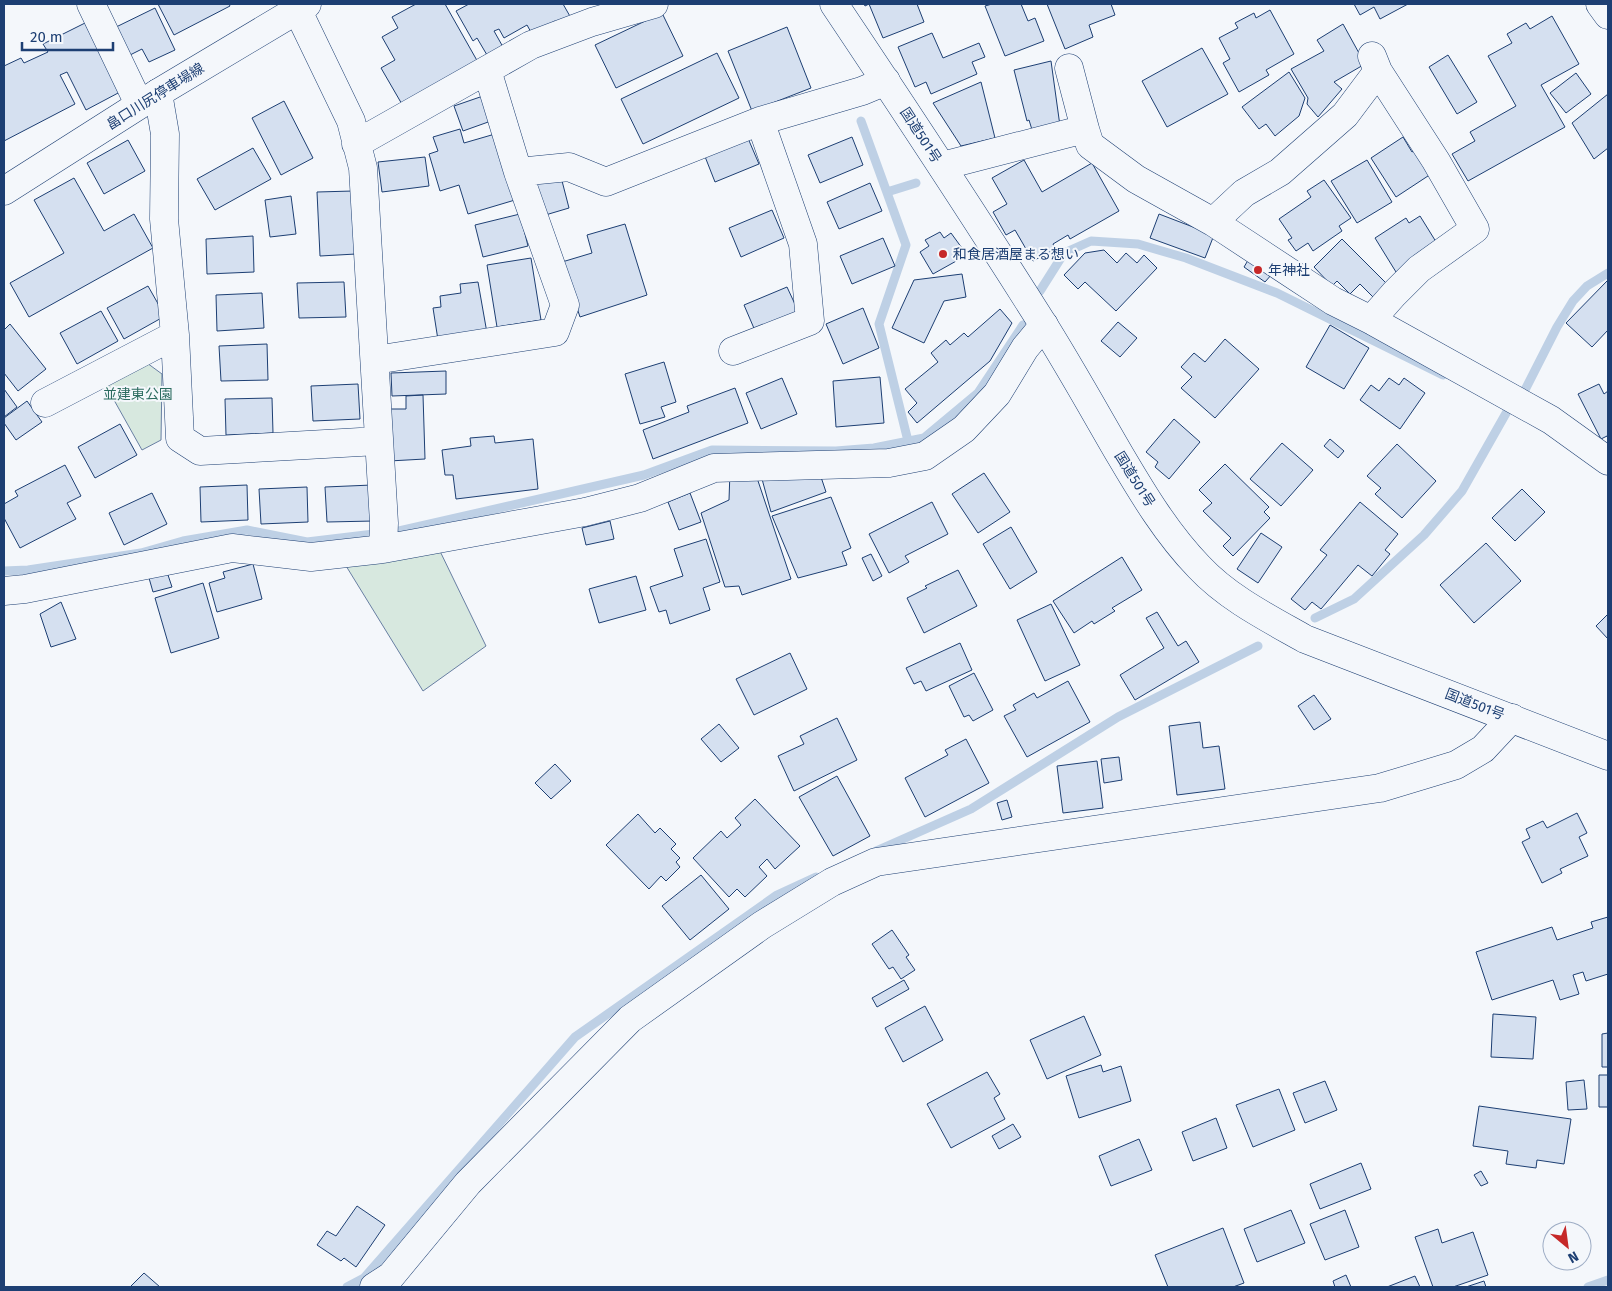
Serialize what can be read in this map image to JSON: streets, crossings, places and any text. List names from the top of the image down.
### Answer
{
  "streets": {
    "main road": ["畠口川尻停車場線", "国道501号"]
  },
  "parks": ["並建東公園"],
  "places": ["和食居酒屋まる想い", "年神社"],
  "scale_bar": "20 m",
  "north": "bottom right"
}
